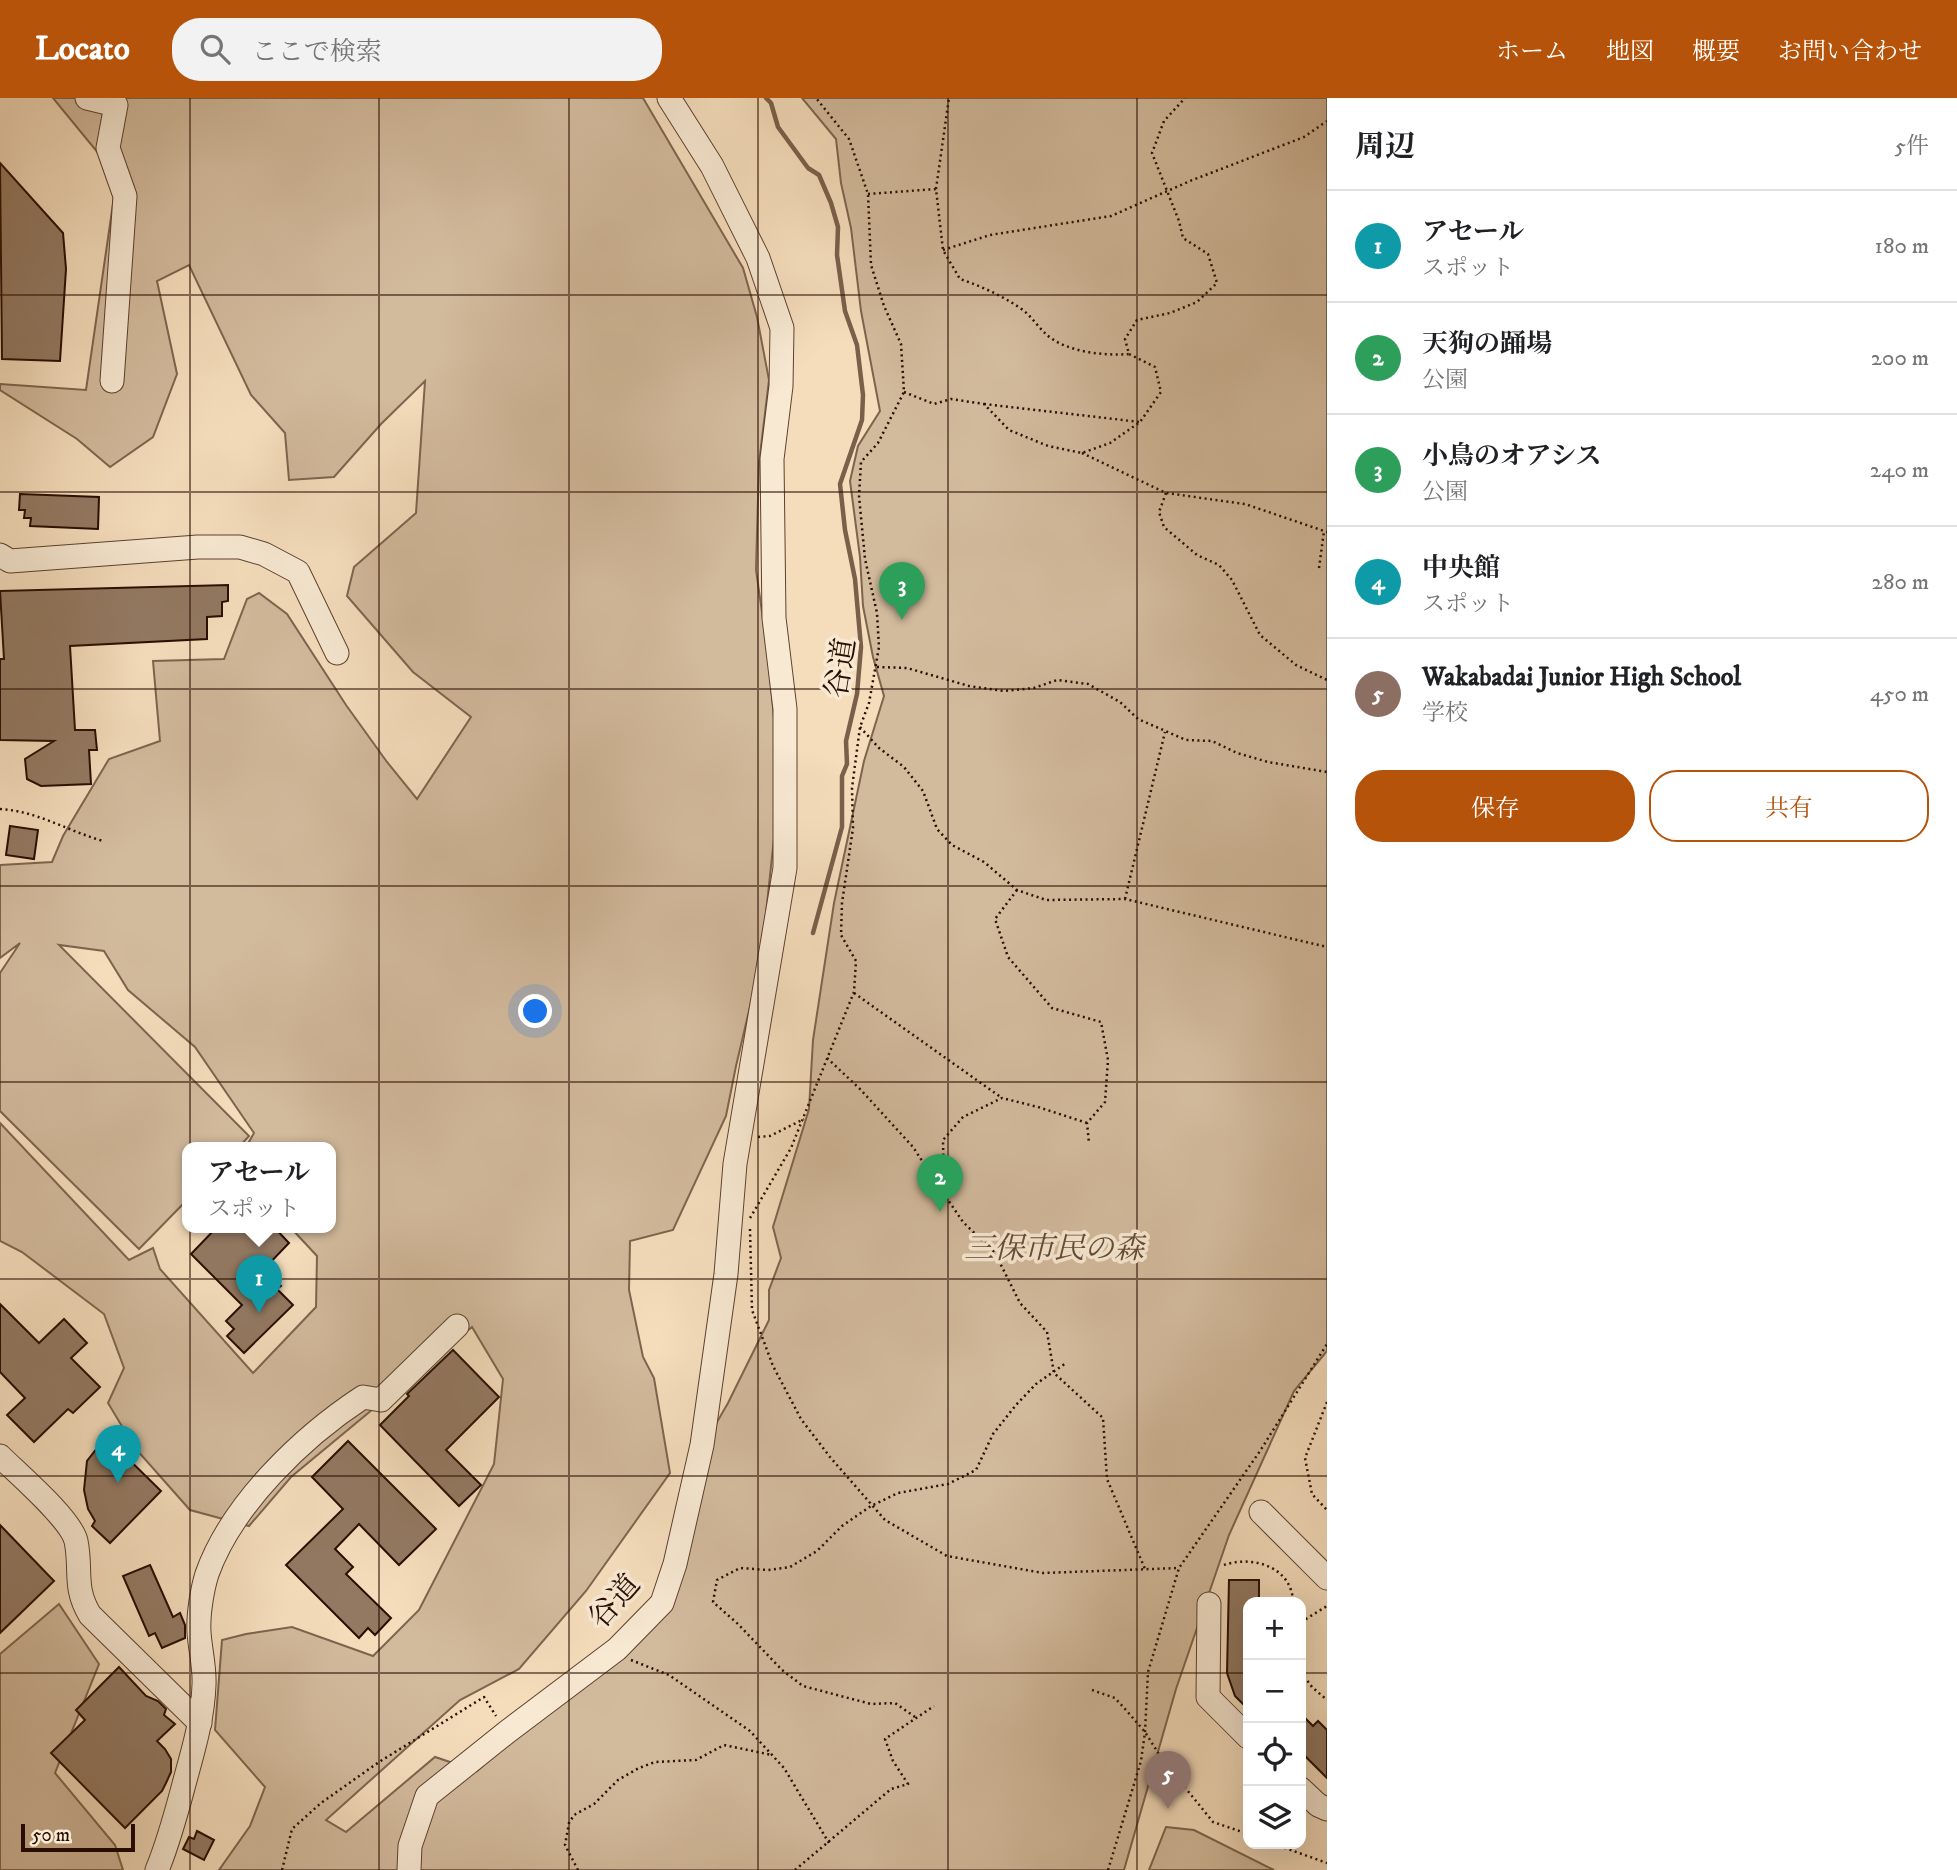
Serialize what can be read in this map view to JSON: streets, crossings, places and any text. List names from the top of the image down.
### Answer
{
  "streets": {
    "lane": ["谷道"]
  },
  "parks": ["三保市民の森"],
  "scale_bar": "50 m",
  "page": {
    "header": "Locato",
    "search": "ここで検索",
    "nav": [
      "ホーム",
      "地図",
      "概要",
      "お問い合わせ"
    ],
    "heading": ["周辺", "5件"],
    "list": [
      {
        "mark": "1",
        "name": "アセール",
        "note": "スポット",
        "value": "180 m"
      },
      {
        "mark": "2",
        "name": "天狗の踊場",
        "note": "公園",
        "value": "200 m"
      },
      {
        "mark": "3",
        "name": "小鳥のオアシス",
        "note": "公園",
        "value": "240 m"
      },
      {
        "mark": "4",
        "name": "中央館",
        "note": "スポット",
        "value": "280 m"
      },
      {
        "mark": "5",
        "name": "Wakabadai Junior High School",
        "note": "学校",
        "value": "450 m"
      }
    ],
    "pins": [
      "3",
      "2",
      "1",
      "4",
      "5"
    ],
    "buttons": ["保存", "共有"],
    "popup": ["アセール", "スポット"],
    "map_buttons": ["+", "−"],
    "scale": "50 m"
  }
}
